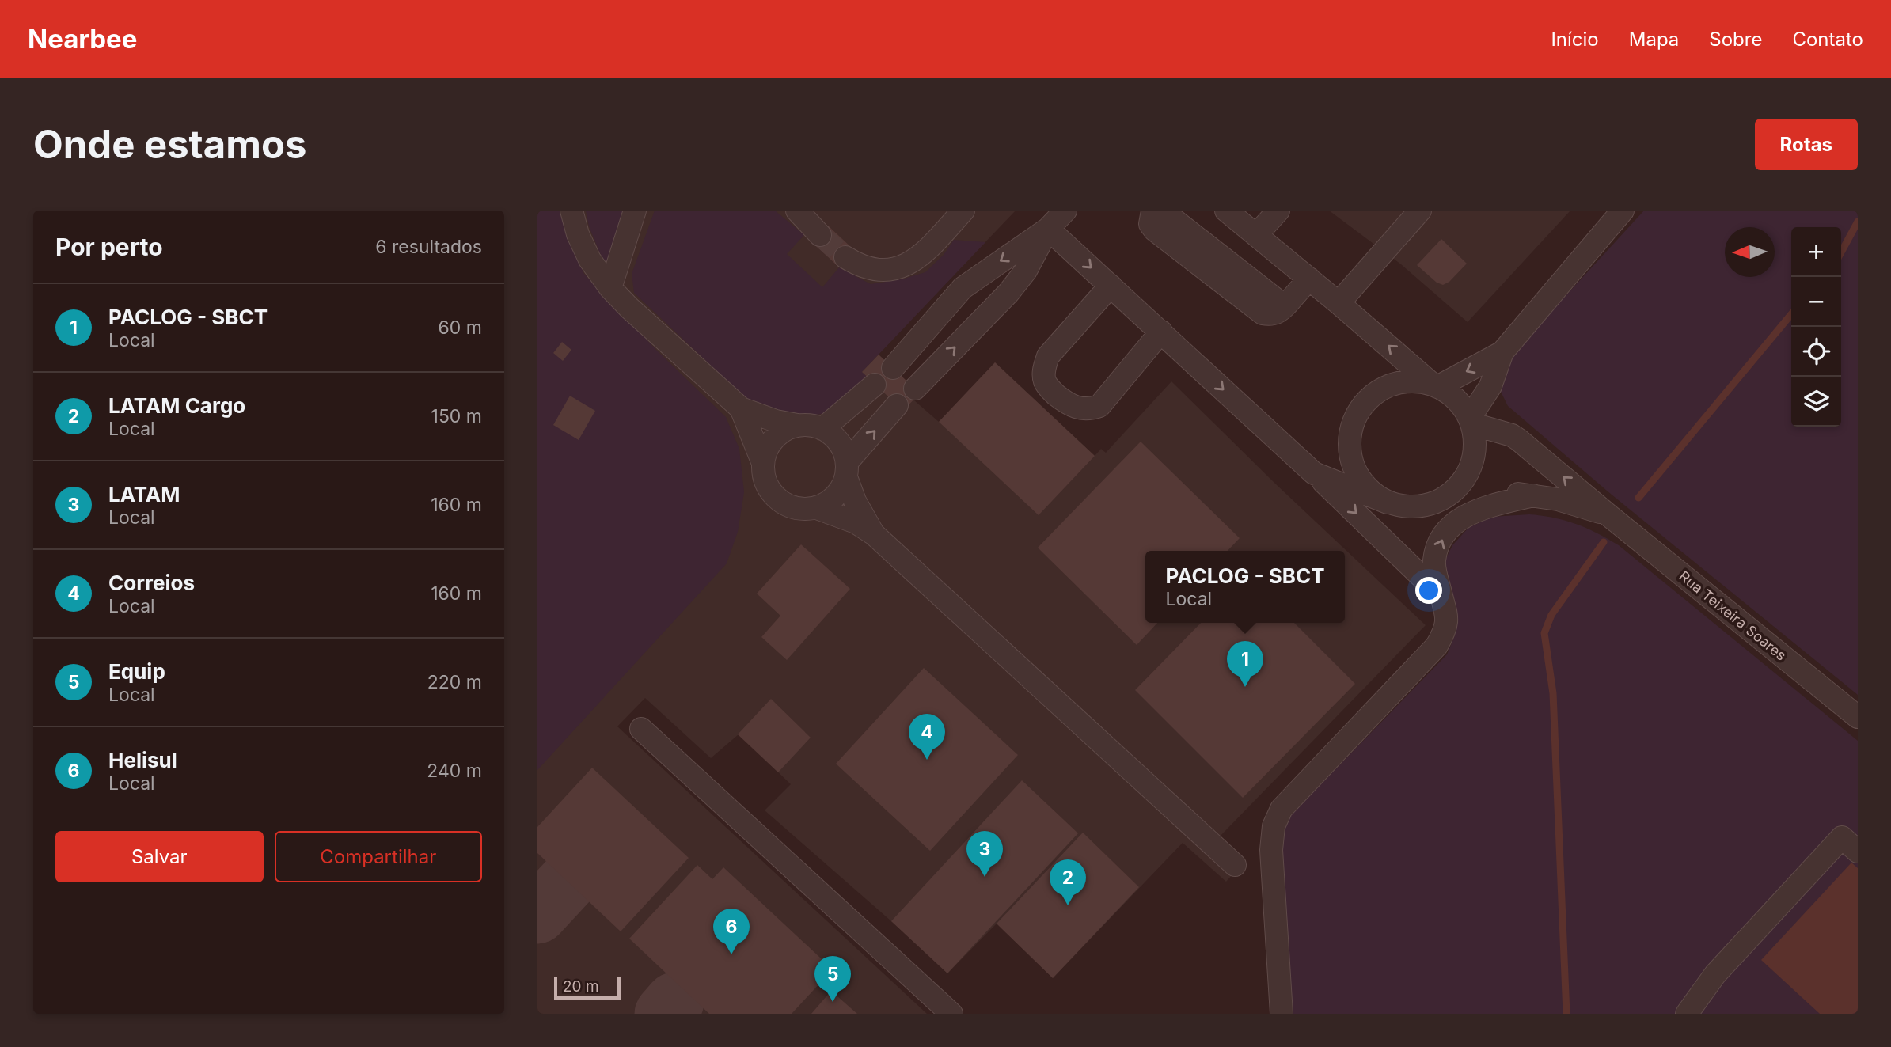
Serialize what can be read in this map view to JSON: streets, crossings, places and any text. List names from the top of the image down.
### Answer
{
  "streets": {
    "street": ["Rua Teixeira Soares"]
  },
  "scale_bar": "20 m",
  "north": "left",
  "page": {
    "header": "Nearbee",
    "nav": [
      "Início",
      "Mapa",
      "Sobre",
      "Contato"
    ],
    "buttons": [
      "Rotas",
      ["Salvar", "Compartilhar"]
    ],
    "title": "Onde estamos",
    "heading": ["Por perto", "6 resultados"],
    "map_buttons": ["+", "−"],
    "list": [
      {
        "mark": "1",
        "name": "PACLOG - SBCT",
        "note": "Local",
        "value": "60 m"
      },
      {
        "mark": "2",
        "name": "LATAM Cargo",
        "note": "Local",
        "value": "150 m"
      },
      {
        "mark": "3",
        "name": "LATAM",
        "note": "Local",
        "value": "160 m"
      },
      {
        "mark": "4",
        "name": "Correios",
        "note": "Local",
        "value": "160 m"
      },
      {
        "mark": "5",
        "name": "Equip",
        "note": "Local",
        "value": "220 m"
      },
      {
        "mark": "6",
        "name": "Helisul",
        "note": "Local",
        "value": "240 m"
      }
    ],
    "popup": ["PACLOG - SBCT", "Local"],
    "pins": [
      "1",
      "4",
      "3",
      "2",
      "6",
      "5"
    ],
    "scale": "20 m"
  }
}
